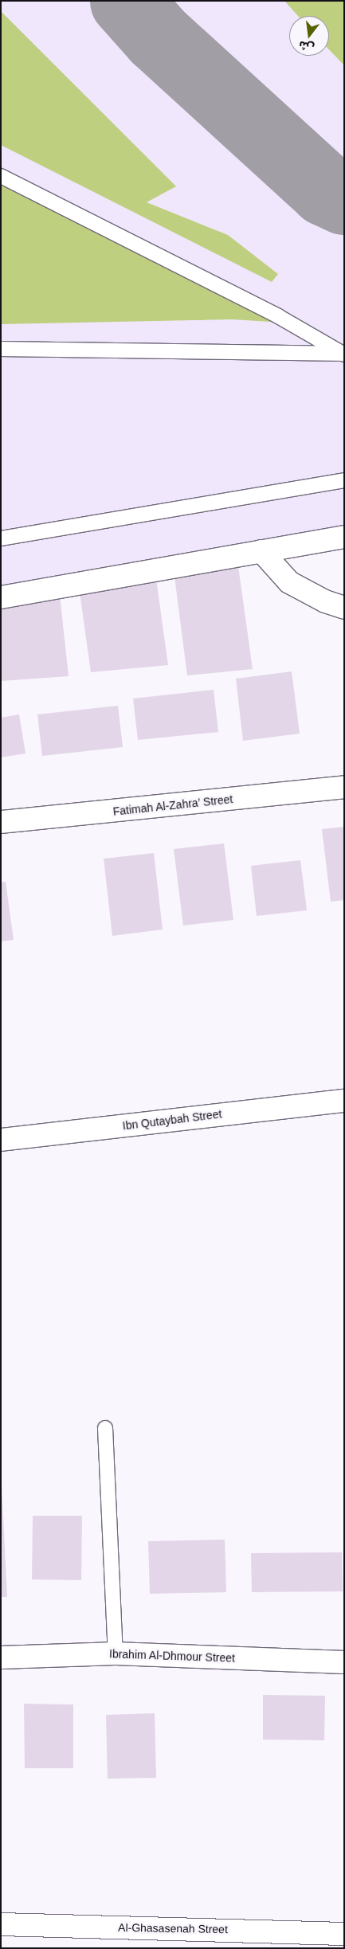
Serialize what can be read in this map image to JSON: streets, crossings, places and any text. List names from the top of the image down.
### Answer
{
  "streets": {
    "street": [
      "Fatimah Al-Zahra’ Street",
      "Ibn Qutaybah Street",
      "Ibrahim Al-Dhmour Street",
      "Al-Ghasasenah Street"
    ]
  },
  "north": "bottom"
}
